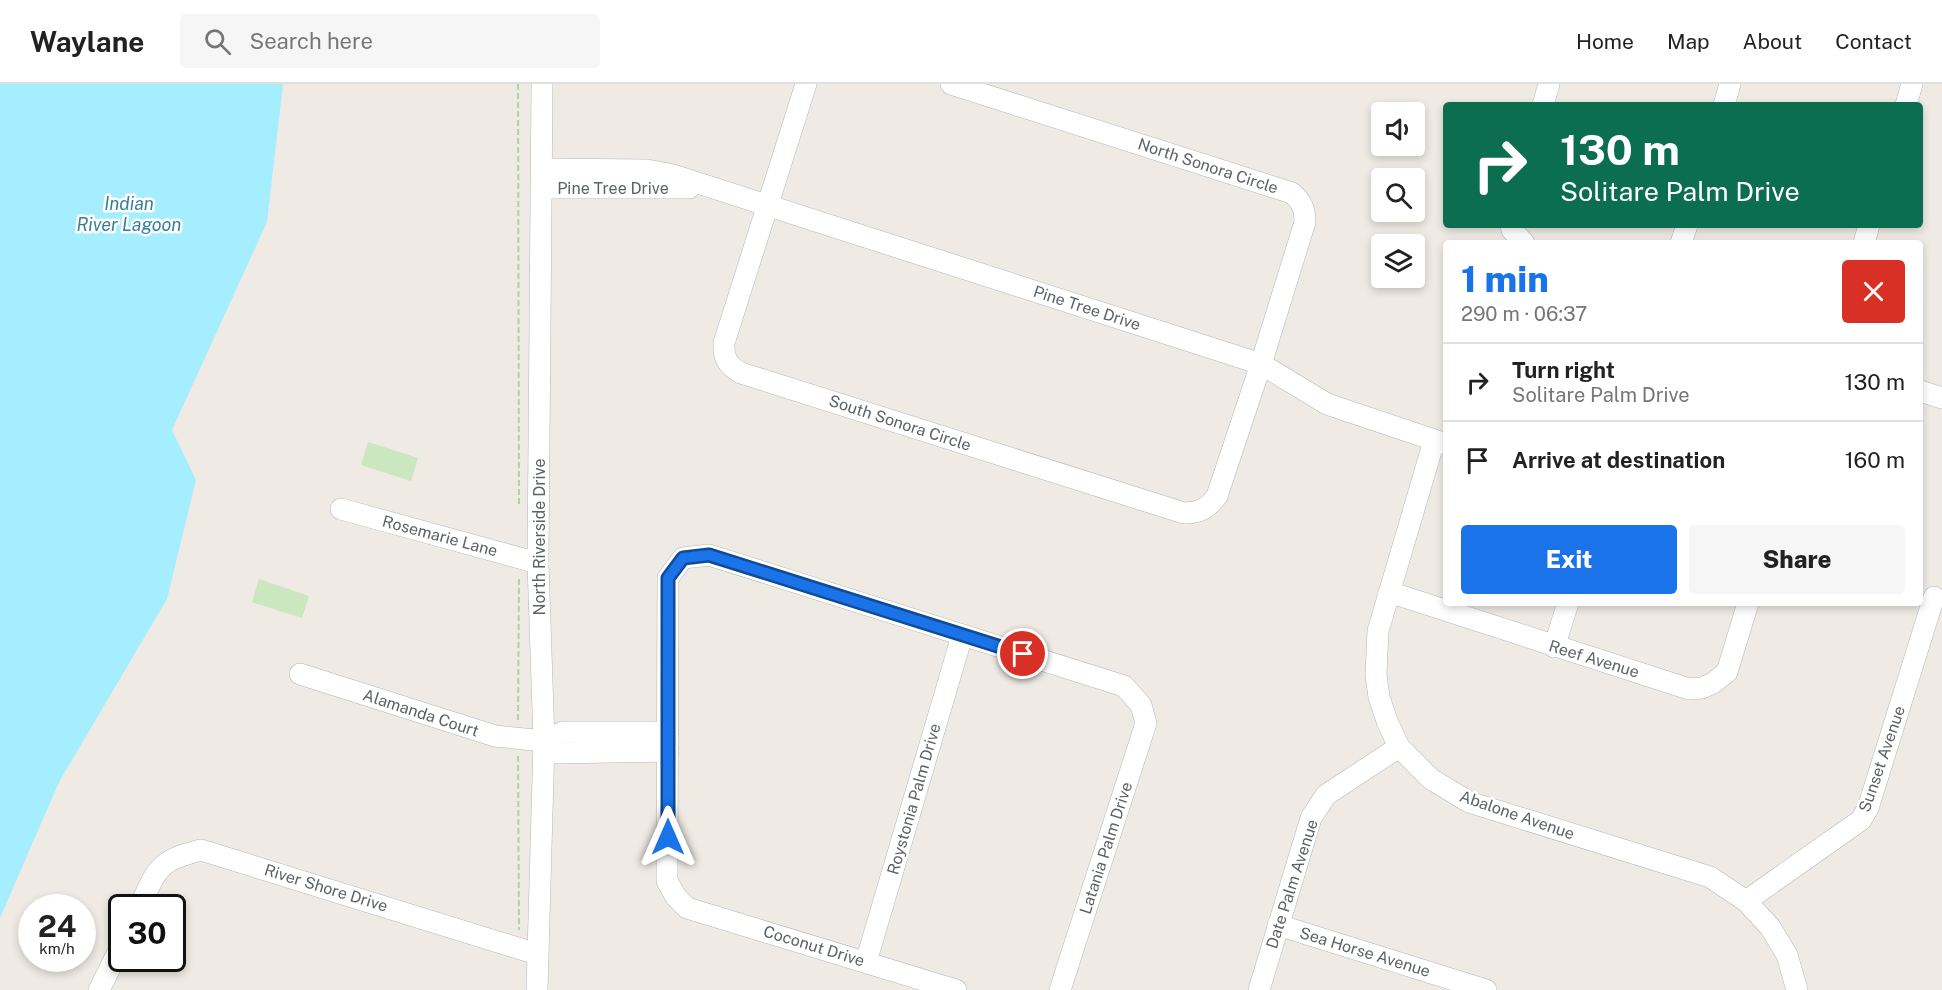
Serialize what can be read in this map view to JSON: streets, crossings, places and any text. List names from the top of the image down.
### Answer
{
  "streets": {
    "street": [
      "North Sonora Circle",
      "Pine Tree Drive",
      "South Sonora Circle",
      "Rosemarie Lane",
      "North Riverside Drive",
      "Reef Avenue",
      "Alamanda Court",
      "Sunset Avenue",
      "Roystonia Palm Drive",
      "Abalone Avenue",
      "Latania Palm Drive",
      "Date Palm Avenue",
      "River Shore Drive",
      "Coconut Drive",
      "Sea Horse Avenue"
    ]
  },
  "crossings": [
    ["North Sonora Circle", "Pine Tree Drive"],
    ["North Sonora Circle", "South Sonora Circle"],
    ["Pine Tree Drive", "South Sonora Circle"],
    ["Pine Tree Drive", "North Riverside Drive"],
    ["Pine Tree Drive", "Abalone Avenue"],
    ["Rosemarie Lane", "North Riverside Drive"],
    ["North Riverside Drive", "Alamanda Court"],
    ["North Riverside Drive", "River Shore Drive"],
    ["Reef Avenue", "Abalone Avenue"],
    ["Alamanda Court", "Coconut Drive"],
    ["Sunset Avenue", "Abalone Avenue"],
    ["Roystonia Palm Drive", "Latania Palm Drive"],
    ["Roystonia Palm Drive", "Coconut Drive"],
    ["Abalone Avenue", "Date Palm Avenue"],
    ["Date Palm Avenue", "Sea Horse Avenue"]
  ],
  "water": ["Indian River Lagoon"],
  "page": {
    "header": "Waylane",
    "search": "Search here",
    "nav": [
      "Home",
      "Map",
      "About",
      "Contact"
    ],
    "turn": ["130 m", "Solitare Palm Drive"],
    "heading": ["1 min", "290 m · 06:37"],
    "list": [
      {
        "name": "Turn right",
        "note": "Solitare Palm Drive",
        "value": "130 m"
      },
      {
        "name": "Arrive at destination",
        "value": "160 m"
      }
    ],
    "buttons": ["Exit", "Share"],
    "speed": "24 km/h",
    "limit": "30"
  }
}
